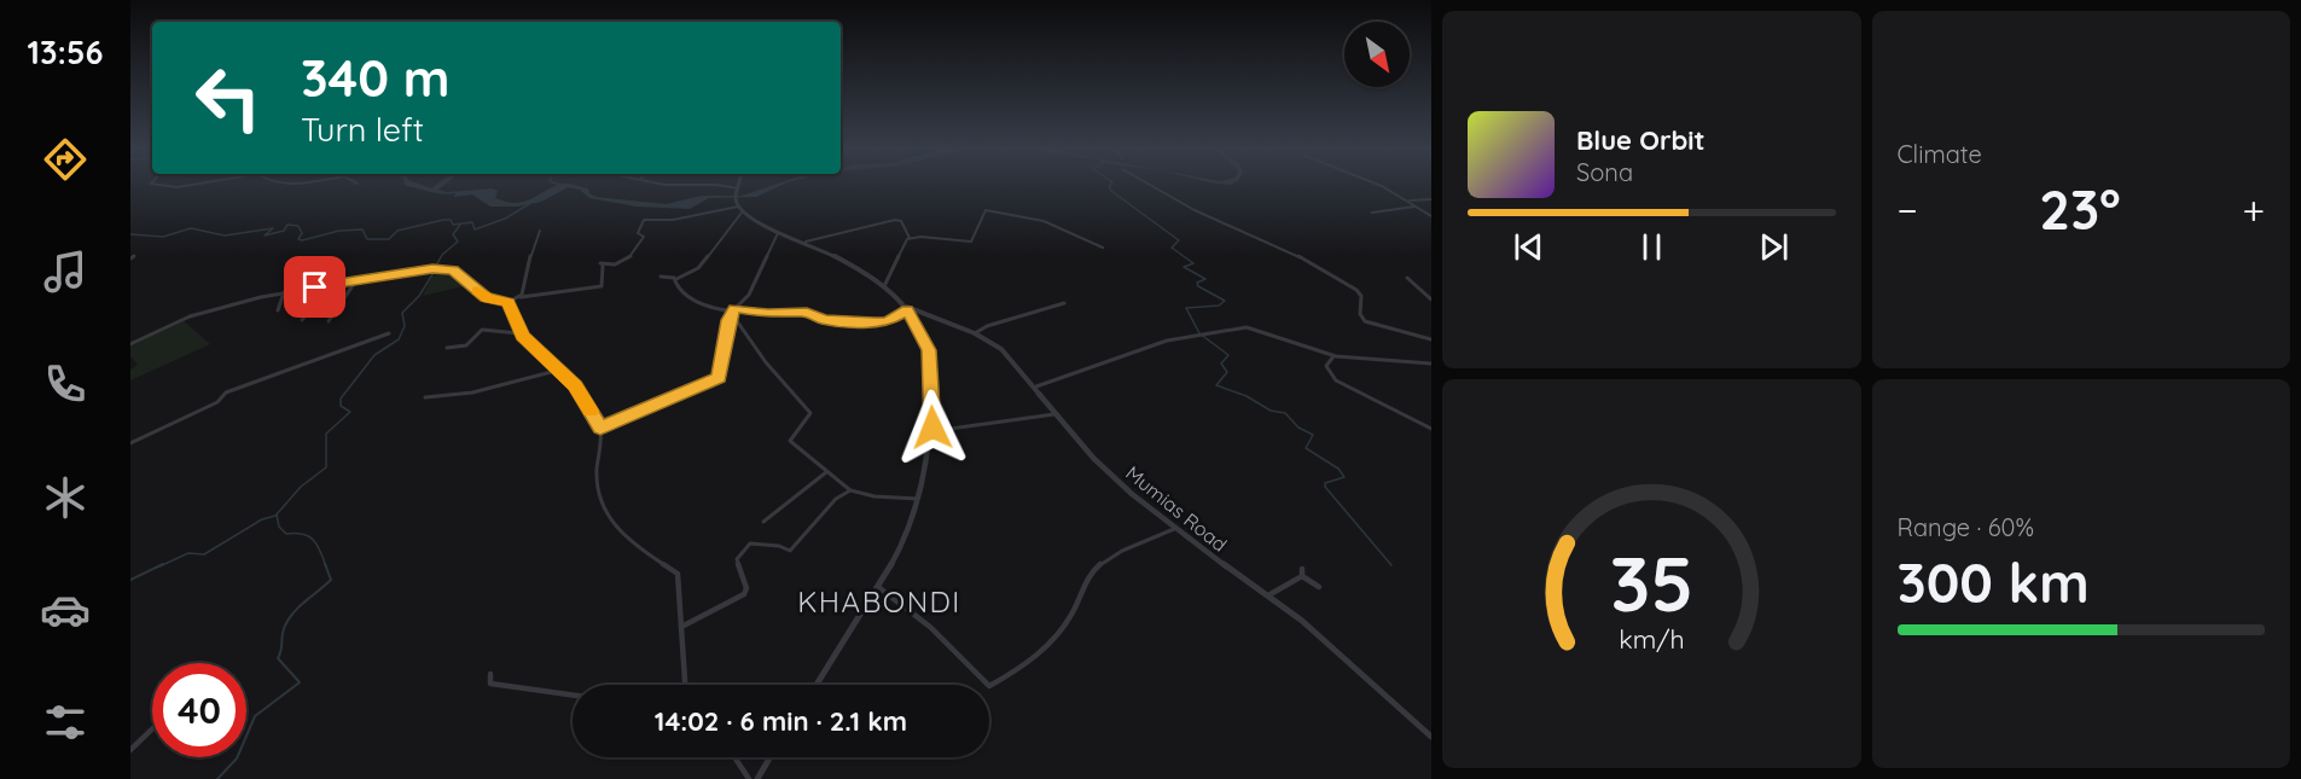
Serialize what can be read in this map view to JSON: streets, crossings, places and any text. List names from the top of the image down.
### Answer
{
  "streets": {
    "street": ["Mumias Road"]
  },
  "districts": ["KHABONDI"],
  "north": "bottom right",
  "page": {
    "tabs": "13:56",
    "tile": [
      "Climate",
      ["Range · 60%", "300 km"]
    ],
    "turn": ["340 m", "Turn left"],
    "song": ["Blue Orbit", "Sona"],
    "heat": ["−", "23°", "+"],
    "limit": "40",
    "trip": "14:02 · 6 min · 2.1 km",
    "gauge": ["35", "km/h"]
  }
}
